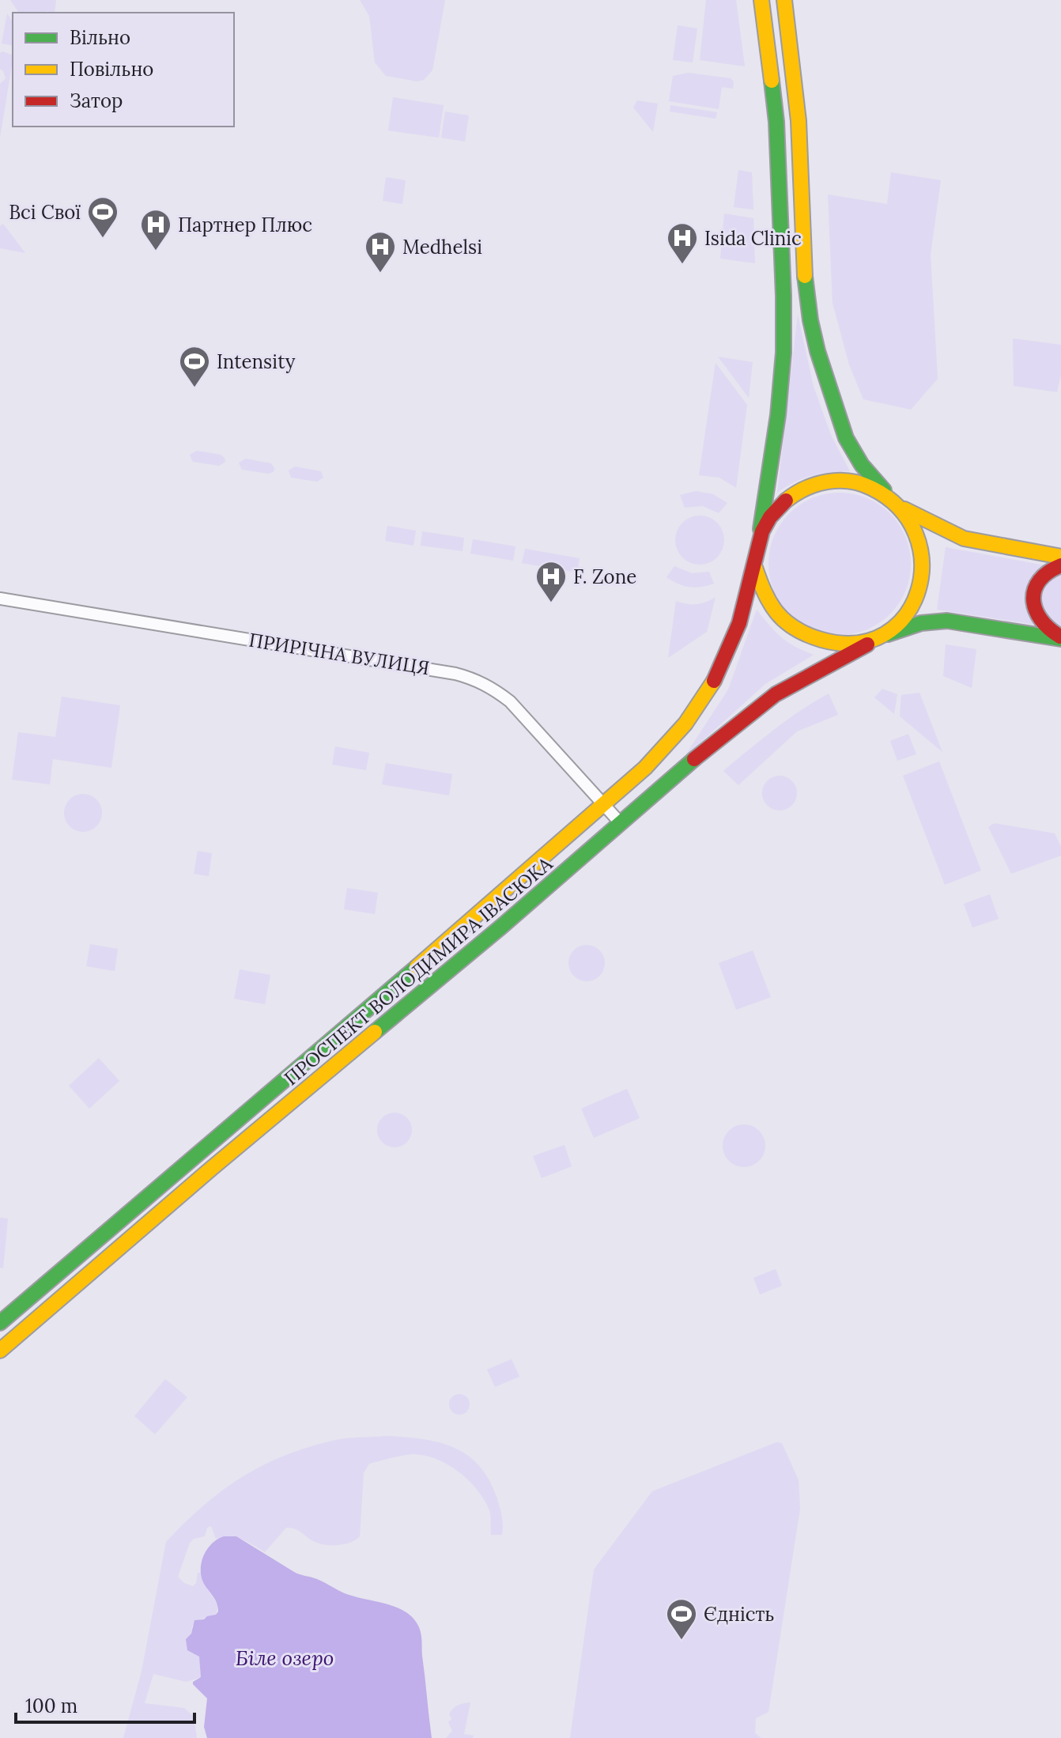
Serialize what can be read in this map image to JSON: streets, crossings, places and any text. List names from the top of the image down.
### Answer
{
  "streets": {
    "main road": ["ПРОСПЕКТ ВОЛОДИМИРА ІВАСЮКА"],
    "street": ["ПРИРІЧНА ВУЛИЦЯ"]
  },
  "crossings": [
    ["ПРИРІЧНА ВУЛИЦЯ", "ПРОСПЕКТ ВОЛОДИМИРА ІВАСЮКА"]
  ],
  "water": ["Біле озеро"],
  "places": {
    "sports": ["Всі Свої", "Intensity", "Єдність"],
    "hospital": [
      "Партнер Плюс",
      "Isida Clinic",
      "Medhelsi",
      "F. Zone"
    ]
  },
  "legend": ["Вільно", "Повільно", "Затор"],
  "scale_bar": "100 m"
}
